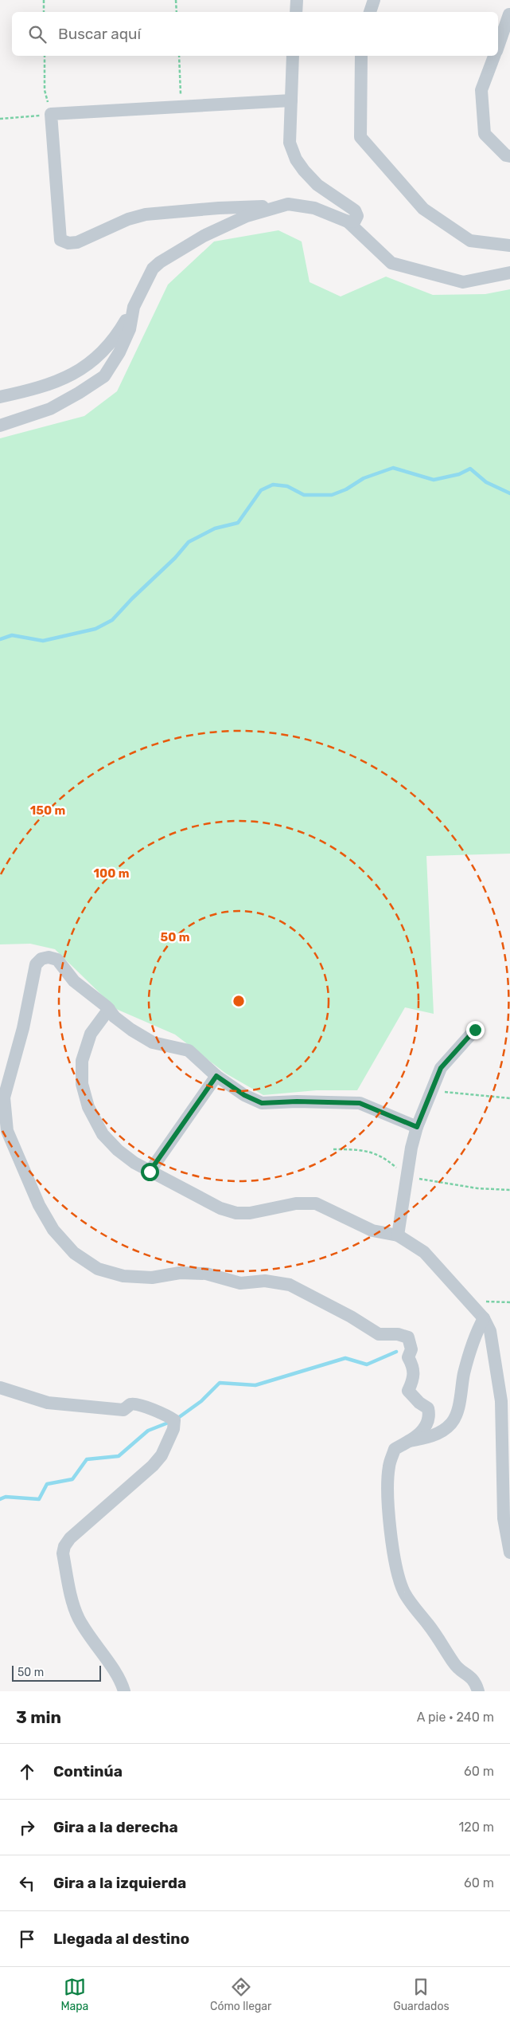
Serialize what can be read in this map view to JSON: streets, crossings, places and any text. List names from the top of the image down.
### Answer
{
  "scale_bar": "50 m",
  "page": {
    "search": "Buscar aquí",
    "scale": "50 m",
    "heading": ["3 min", "A pie · 240 m"],
    "list": [
      ["Continúa", "60 m"],
      ["Gira a la derecha", "120 m"],
      ["Gira a la izquierda", "60 m"],
      "Llegada al destino"
    ],
    "nav": ["Mapa", "Cómo llegar", "Guardados"]
  },
  "rings": ["150 m", "100 m", "50 m"]
}
